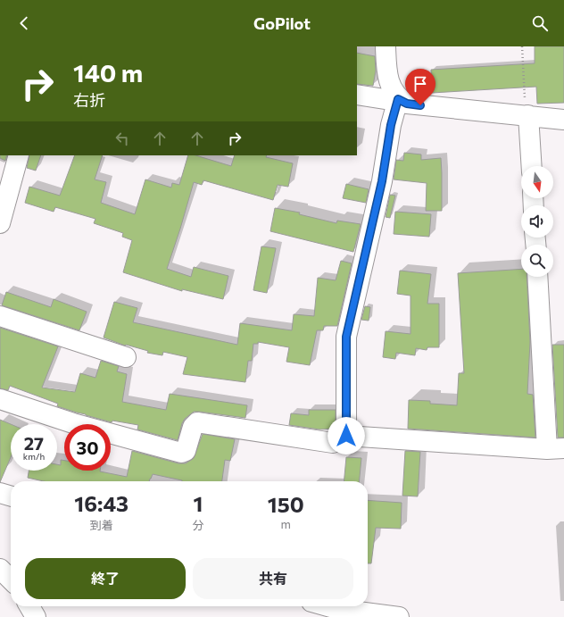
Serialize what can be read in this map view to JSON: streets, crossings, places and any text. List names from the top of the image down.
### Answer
{
  "north": "bottom",
  "page": {
    "header": "GoPilot",
    "turn": ["140 m", "右折"],
    "speed": "27 km/h",
    "limit": "30",
    "eta": [
      "16:43",
      "到着",
      "1",
      "分",
      "150",
      "m"
    ],
    "buttons": ["終了", "共有"]
  }
}
